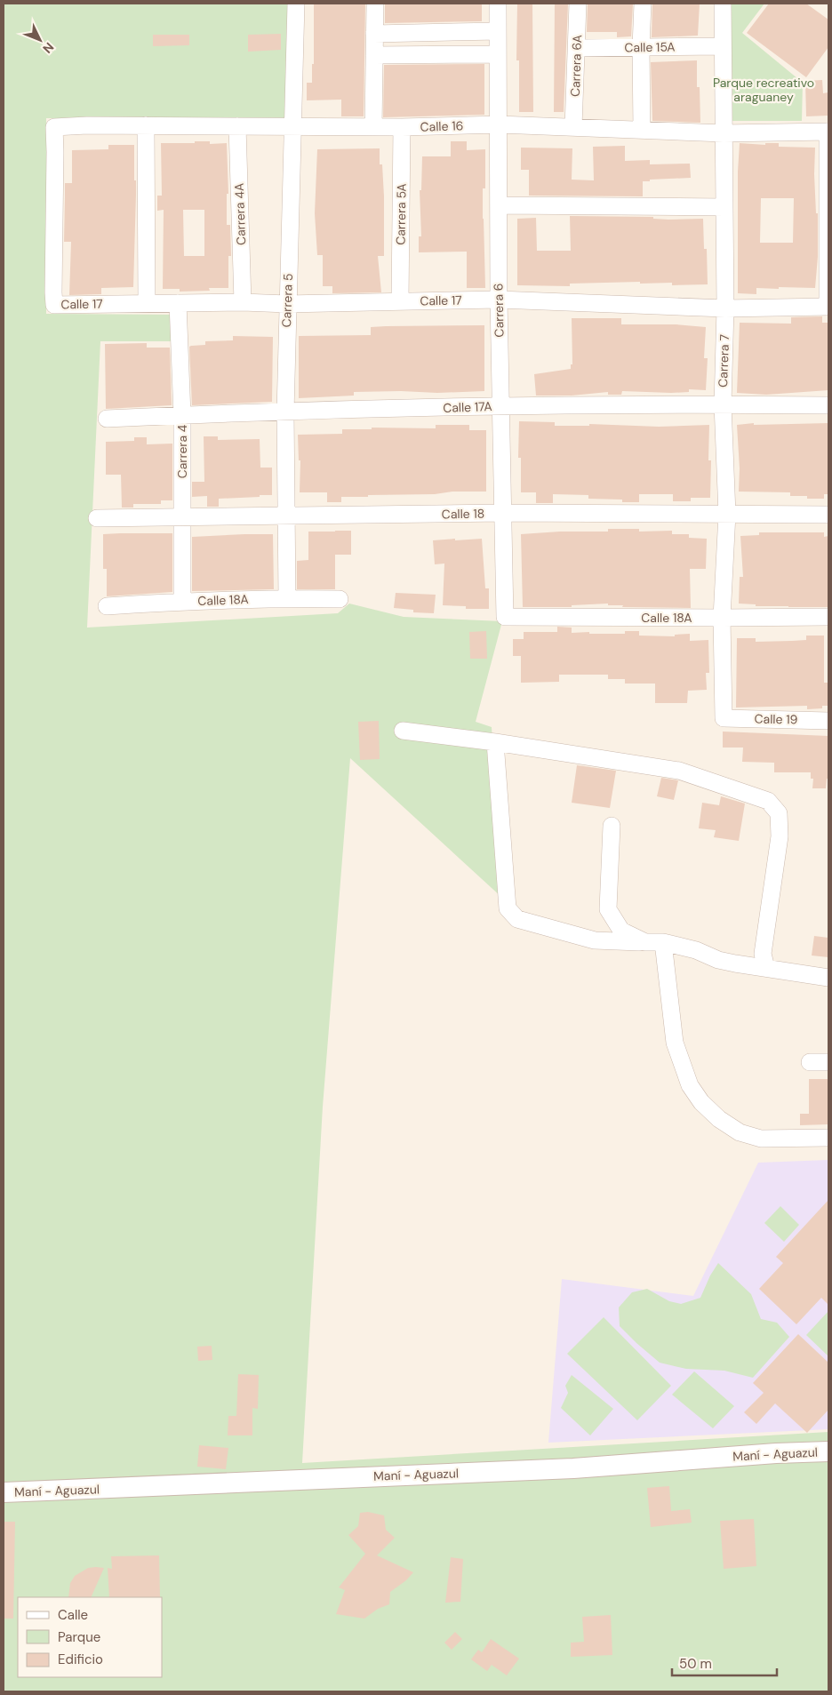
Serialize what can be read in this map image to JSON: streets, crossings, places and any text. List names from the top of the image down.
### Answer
{
  "streets": {
    "street": [
      "Calle 15A",
      "Carrera 6A",
      "Calle 16",
      "Carrera 4A",
      "Carrera 5A",
      "Carrera 5",
      "Calle 17",
      "Carrera 6",
      "Carrera 7",
      "Calle 17A",
      "Carrera 4",
      "Calle 18",
      "Calle 18A",
      "Calle 19",
      "Maní - Aguazul"
    ]
  },
  "crossings": [
    ["Calle 15A", "Carrera 6A"],
    ["Calle 15A", "Carrera 7"],
    ["Carrera 6A", "Calle 16"],
    ["Calle 16", "Carrera 4A"],
    ["Calle 16", "Carrera 5A"],
    ["Calle 16", "Carrera 5"],
    ["Calle 16", "Calle 17"],
    ["Calle 16", "Carrera 6"],
    ["Calle 16", "Carrera 7"],
    ["Carrera 4A", "Calle 17"],
    ["Carrera 5A", "Calle 17"],
    ["Carrera 5", "Calle 17"],
    ["Carrera 5", "Calle 17A"],
    ["Carrera 5", "Calle 18"],
    ["Carrera 5", "Calle 18A"],
    ["Calle 17", "Carrera 6"],
    ["Calle 17", "Carrera 7"],
    ["Calle 17", "Carrera 4"],
    ["Carrera 6", "Calle 17A"],
    ["Carrera 6", "Calle 18"],
    ["Carrera 6", "Calle 18A"],
    ["Carrera 7", "Calle 17A"],
    ["Carrera 7", "Calle 18"],
    ["Carrera 7", "Calle 18A"],
    ["Carrera 7", "Calle 19"],
    ["Calle 17A", "Carrera 4"],
    ["Carrera 4", "Calle 18"],
    ["Carrera 4", "Calle 18A"]
  ],
  "parks": ["Parque recreativo araguaney"],
  "legend": ["Calle", "Parque", "Edificio"],
  "scale_bar": "50 m",
  "north": "bottom right"
}
